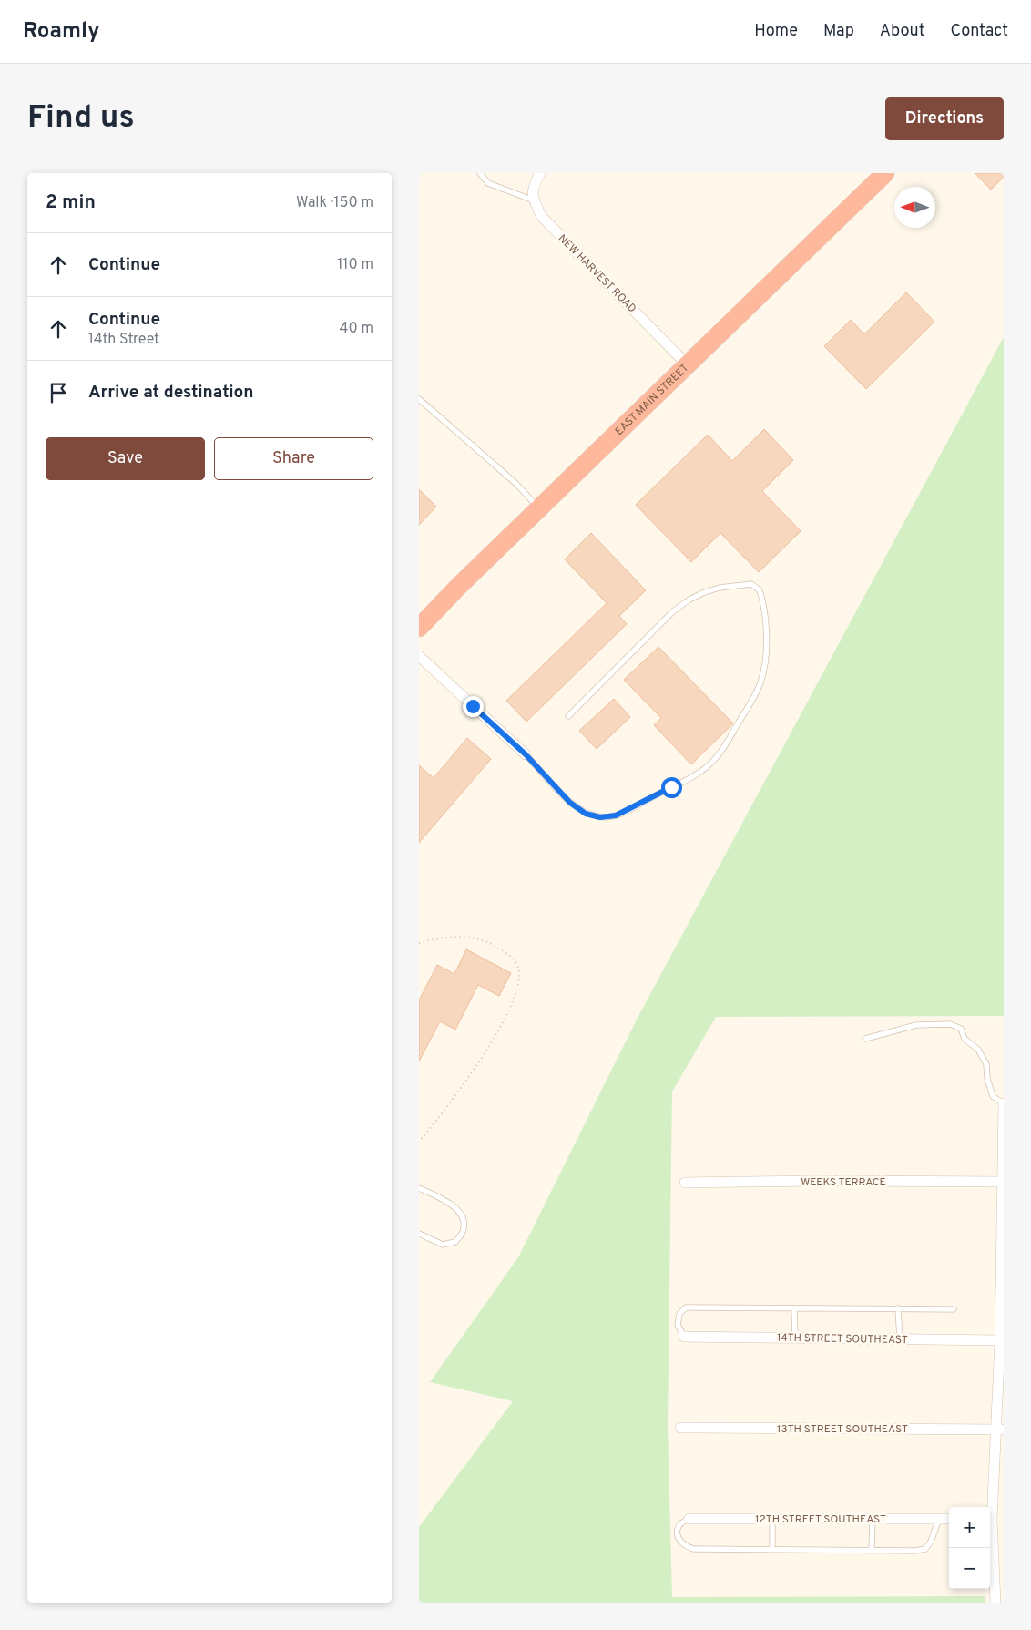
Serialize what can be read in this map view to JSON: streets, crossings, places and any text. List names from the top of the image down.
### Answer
{
  "streets": {
    "highway": ["EAST MAIN STREET"],
    "street": [
      "NEW HARVEST ROAD",
      "WEEKS TERRACE",
      "14TH STREET SOUTHEAST",
      "13TH STREET SOUTHEAST",
      "12TH STREET SOUTHEAST"
    ]
  },
  "crossings": [
    ["NEW HARVEST ROAD", "EAST MAIN STREET"]
  ],
  "north": "left",
  "page": {
    "header": "Roamly",
    "nav": [
      "Home",
      "Map",
      "About",
      "Contact"
    ],
    "buttons": [
      "Directions",
      ["Save", "Share"]
    ],
    "title": "Find us",
    "heading": ["2 min", "Walk · 150 m"],
    "list": [
      ["Continue", "110 m"],
      ["Continue", "14th Street", "40 m"],
      "Arrive at destination"
    ],
    "map_buttons": ["+", "−"]
  }
}
